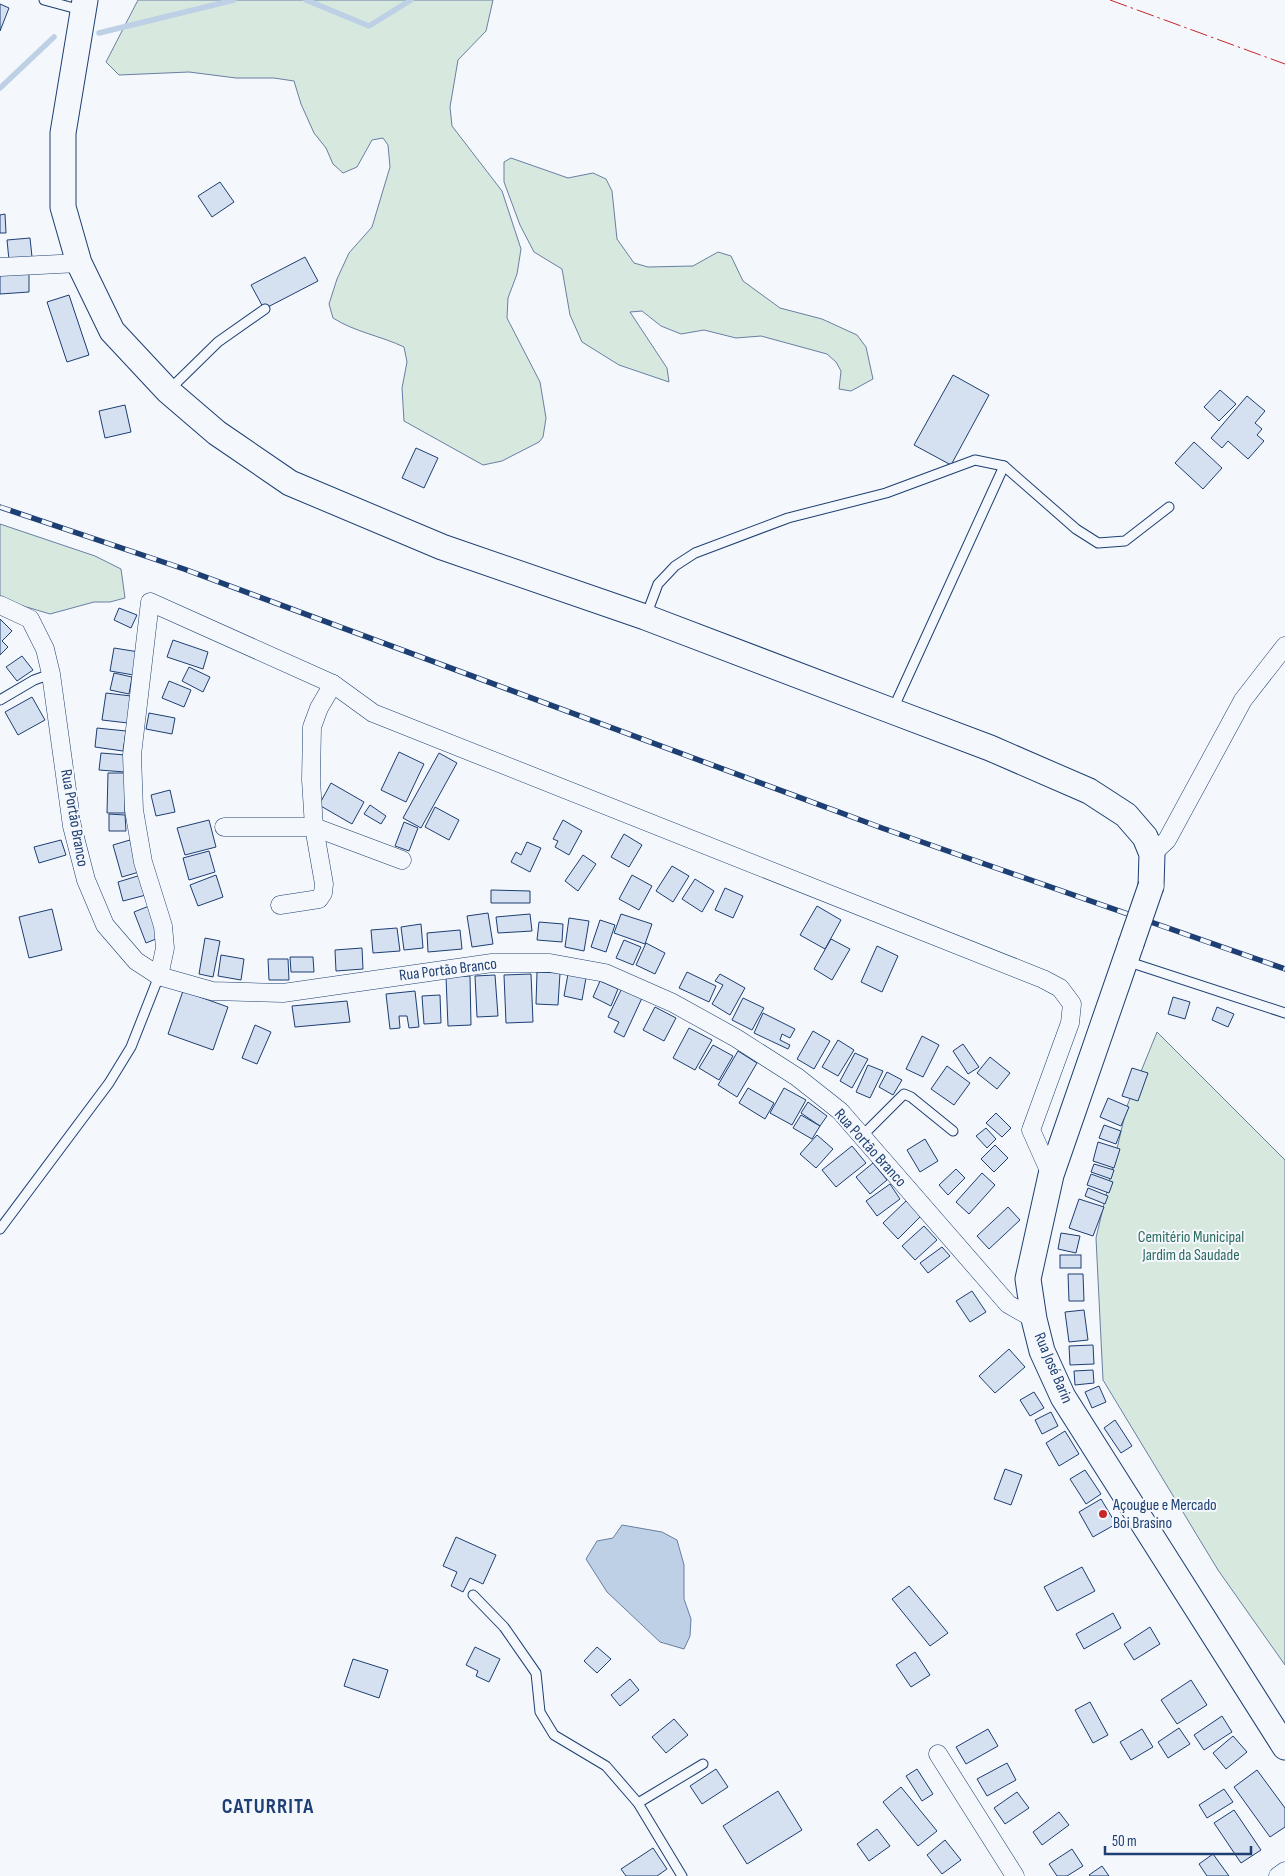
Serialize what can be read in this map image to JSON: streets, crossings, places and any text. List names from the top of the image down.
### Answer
{
  "streets": {
    "main road": ["Rua José Barin"],
    "street": ["Rua Portão Branco"]
  },
  "crossings": [
    ["Rua Portão Branco", "Rua José Barin"]
  ],
  "districts": ["CATURRITA"],
  "parks": ["Cemitério Municipal Jardim da Saudade"],
  "places": ["Açougue e Mercado Boi Brasino"],
  "scale_bar": "50 m"
}
